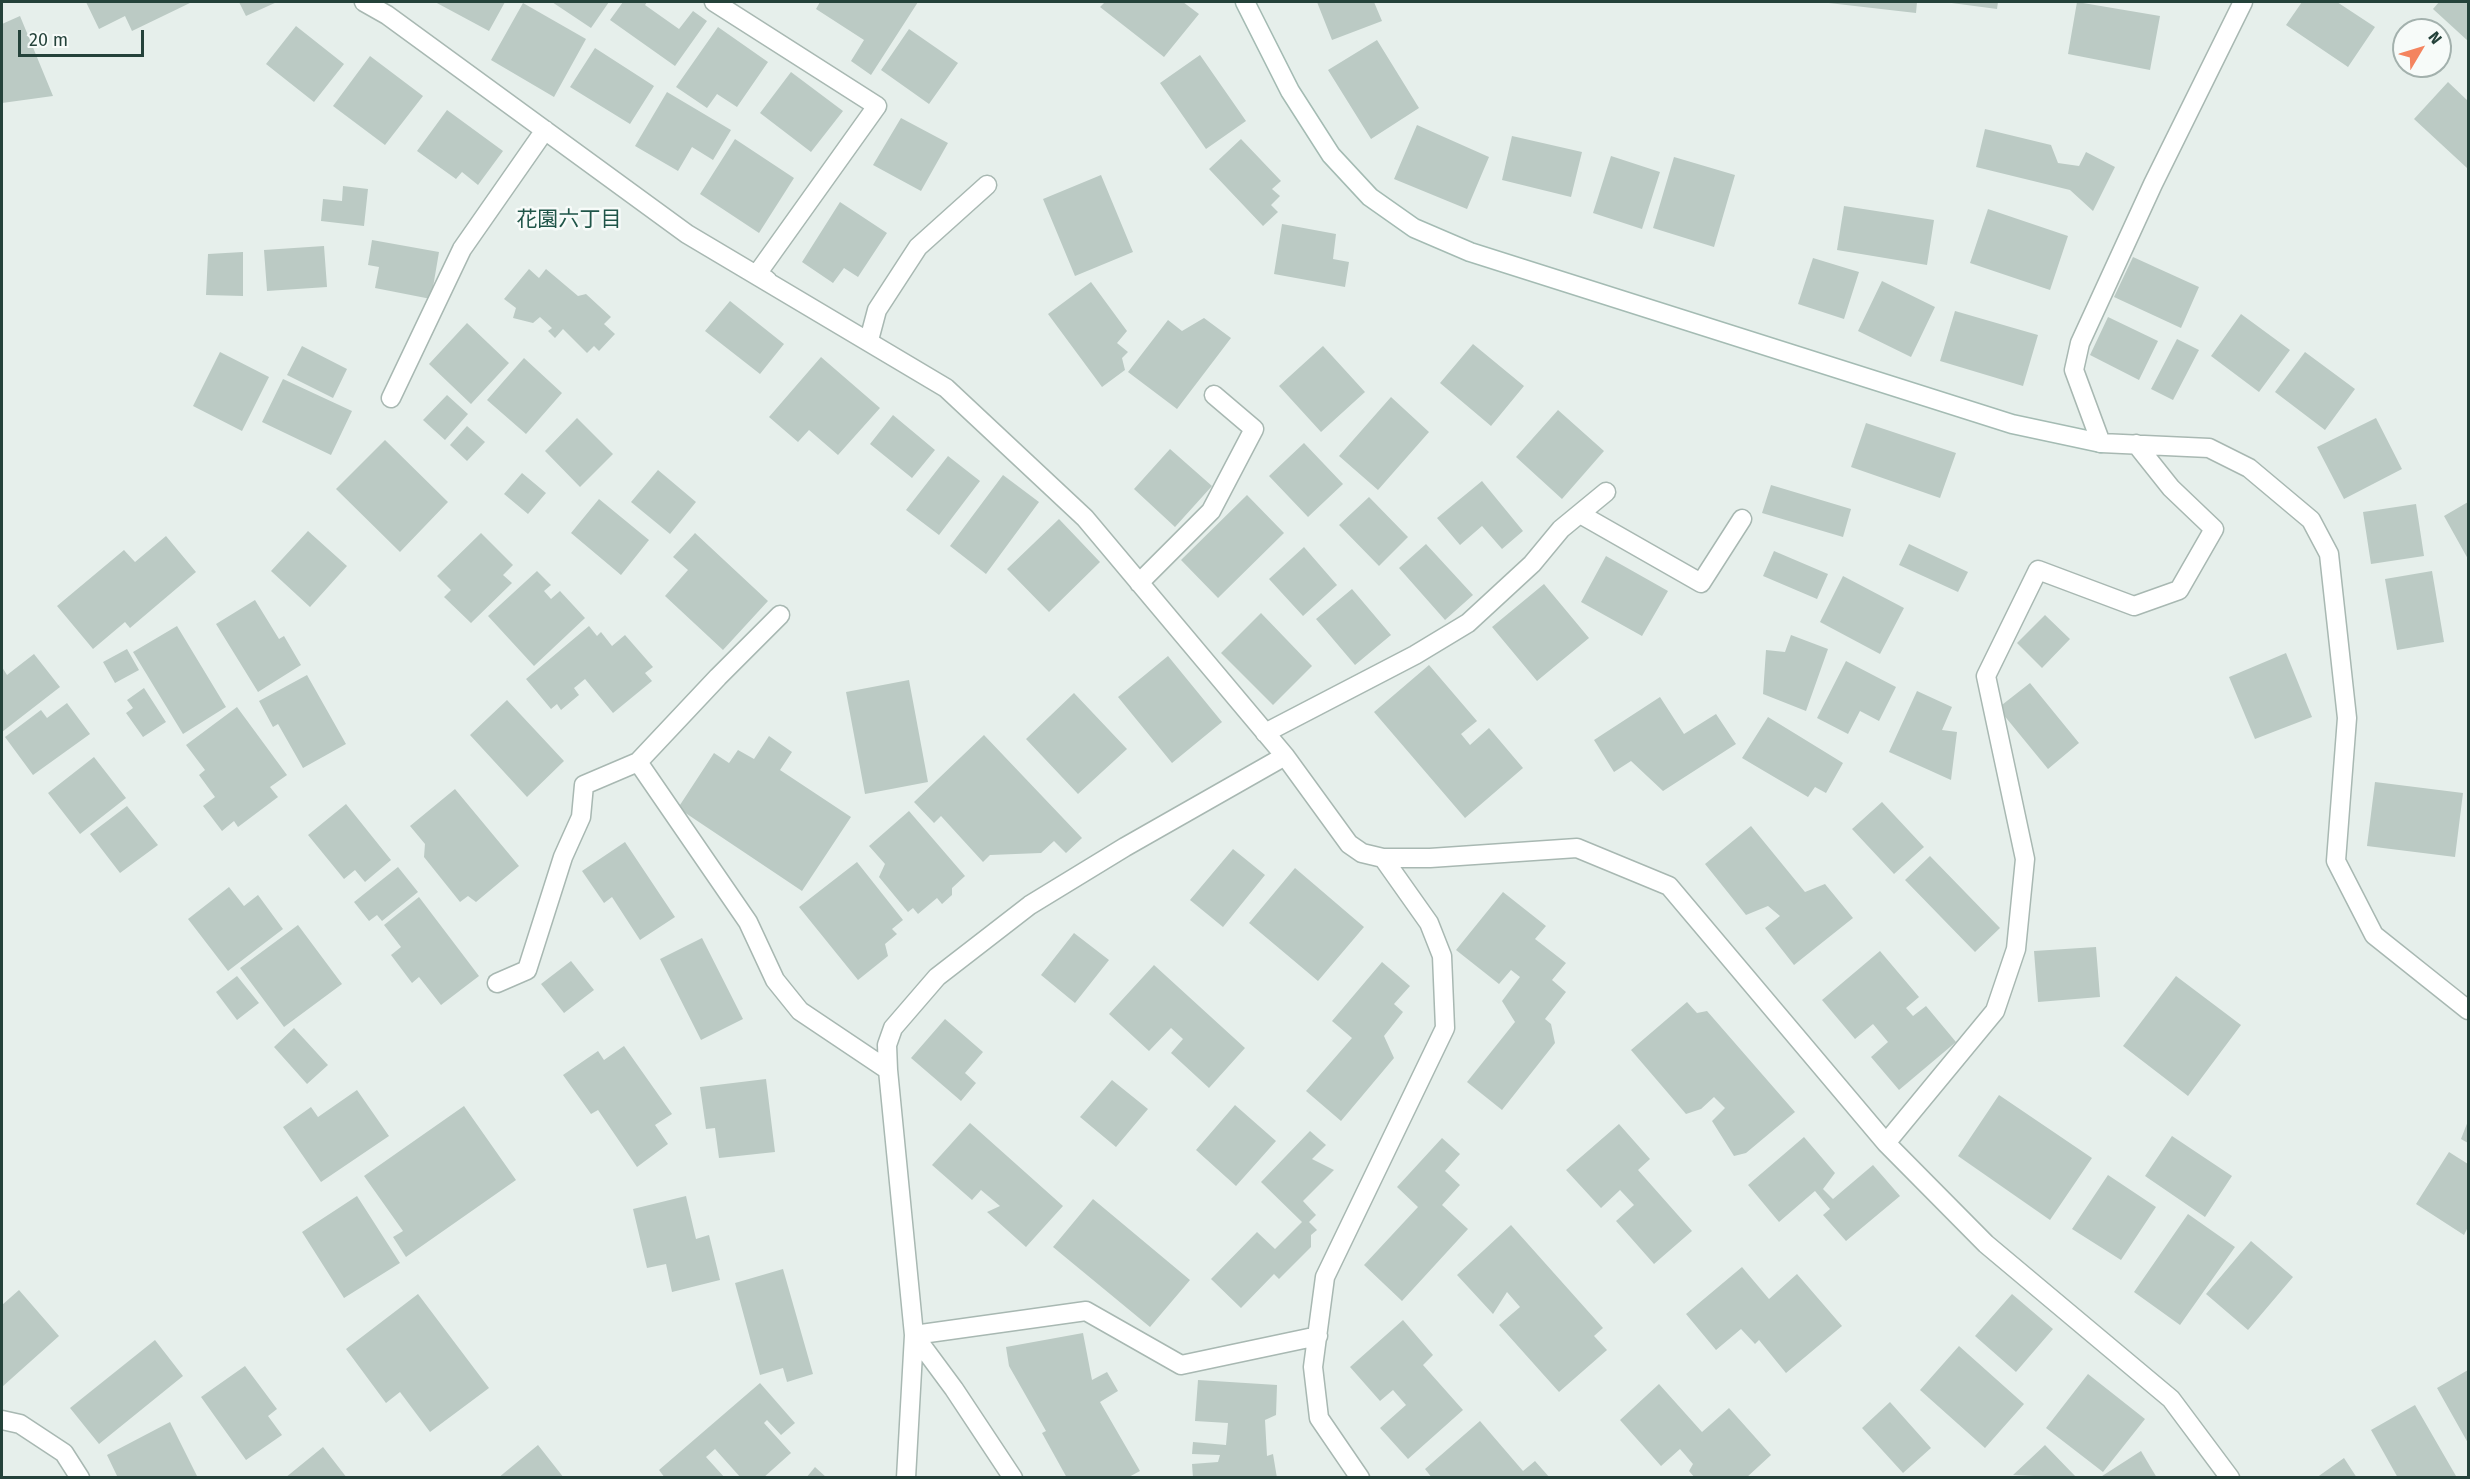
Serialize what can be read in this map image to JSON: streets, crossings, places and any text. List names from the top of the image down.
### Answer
{
  "districts": ["花園六丁目"],
  "scale_bar": "20 m",
  "north": "top right"
}
